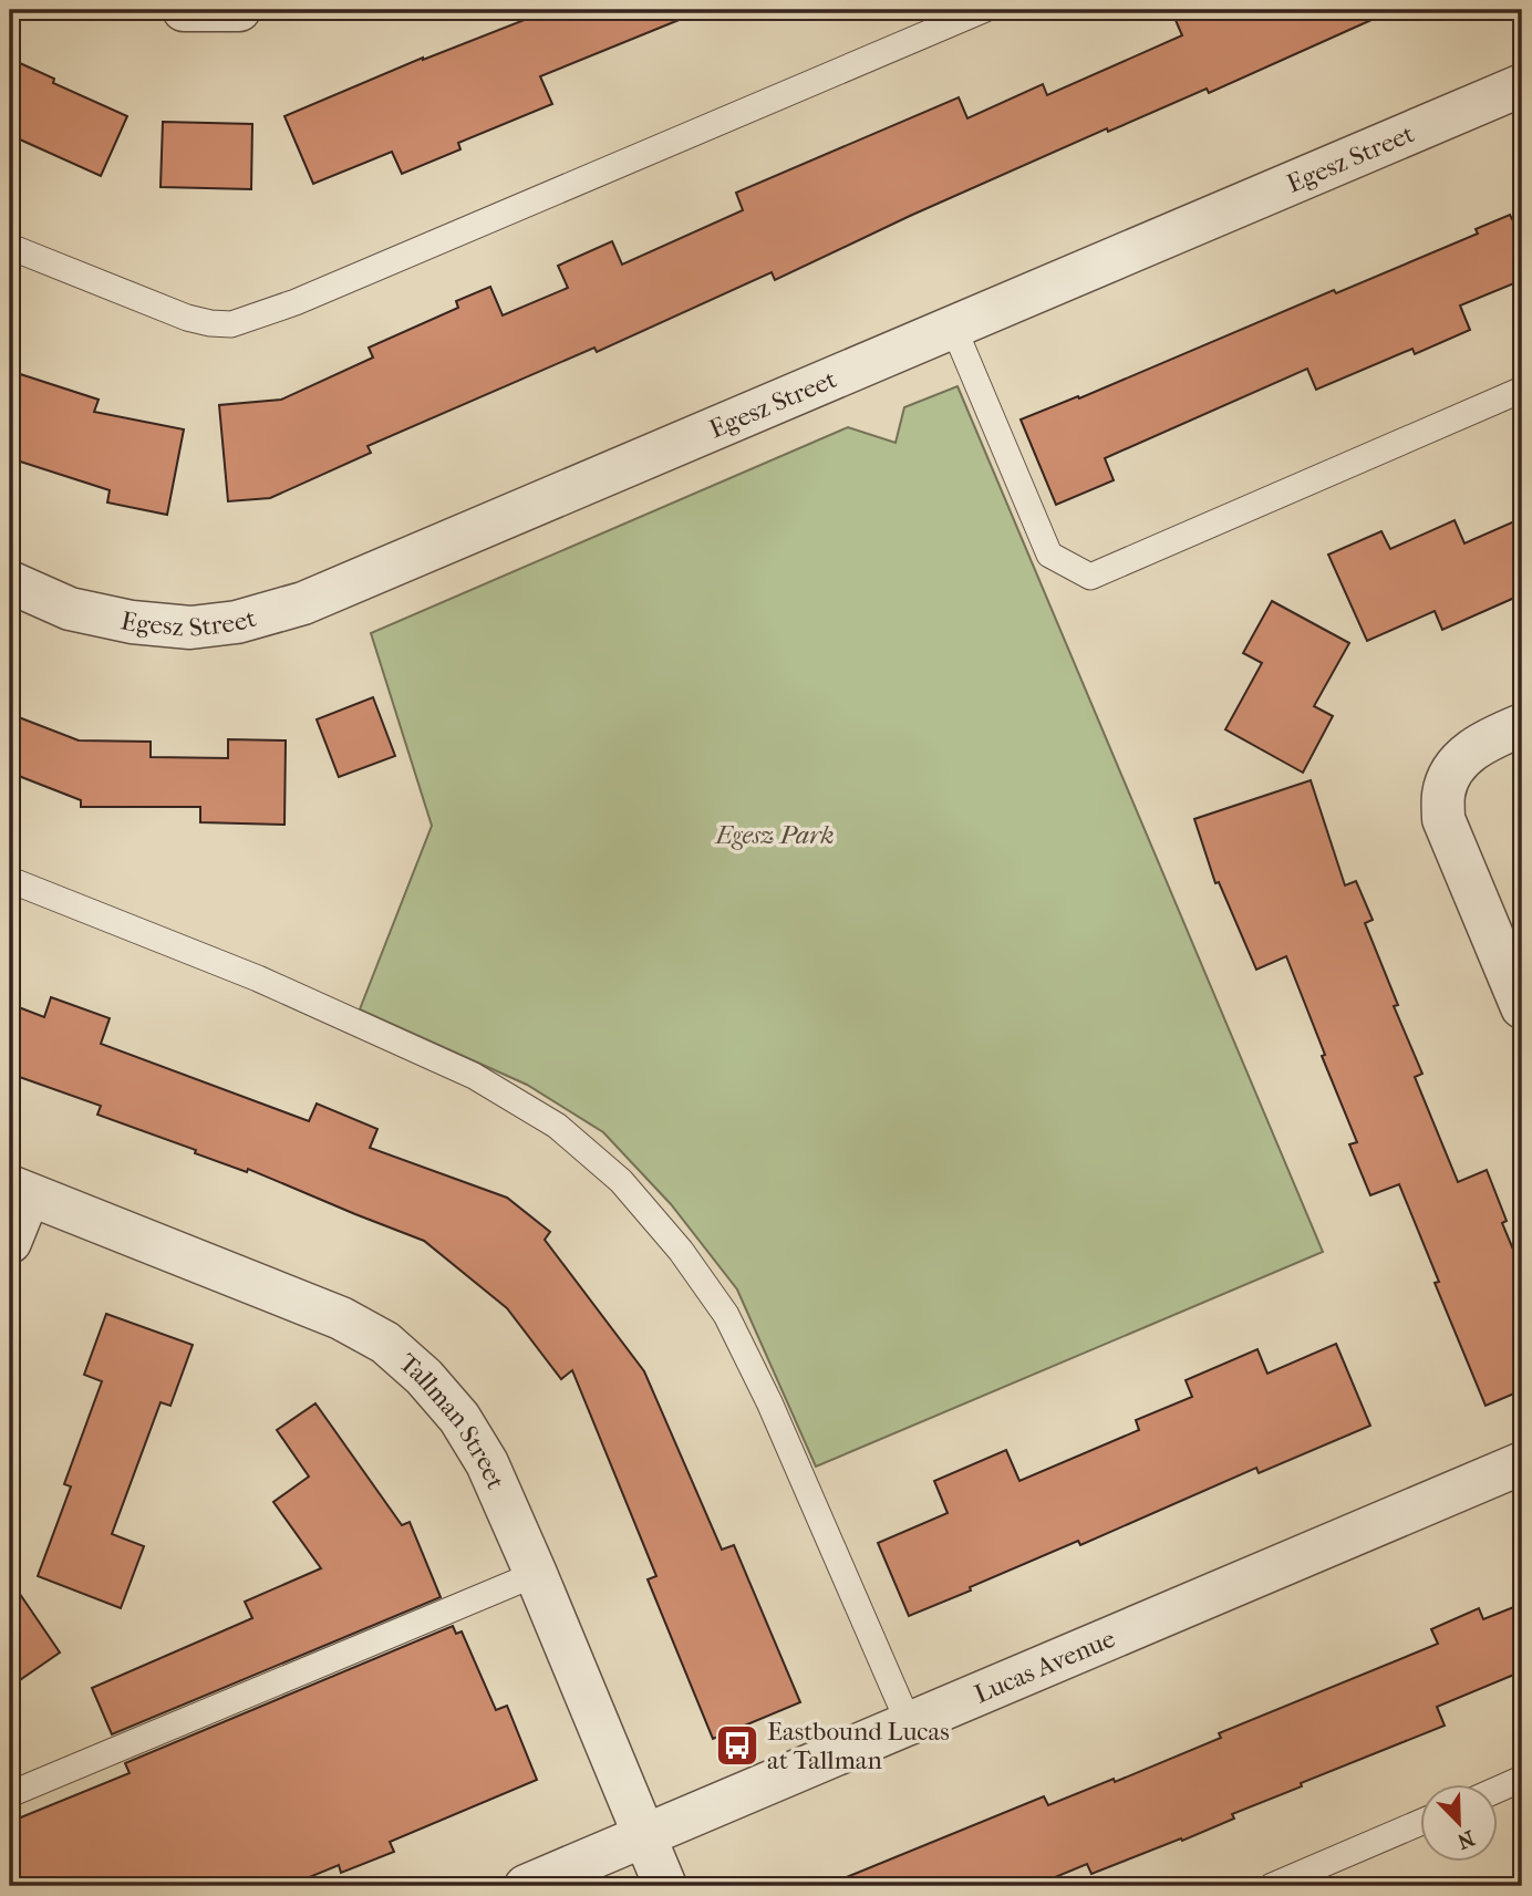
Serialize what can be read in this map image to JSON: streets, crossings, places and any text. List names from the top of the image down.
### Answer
{
  "streets": {
    "street": ["Egesz Street", "Tallman Street", "Lucas Avenue"]
  },
  "crossings": [
    ["Tallman Street", "Lucas Avenue"]
  ],
  "parks": ["Egesz Park"],
  "places": {
    "bus stop": ["Eastbound Lucas at Tallman"]
  },
  "north": "bottom right"
}
